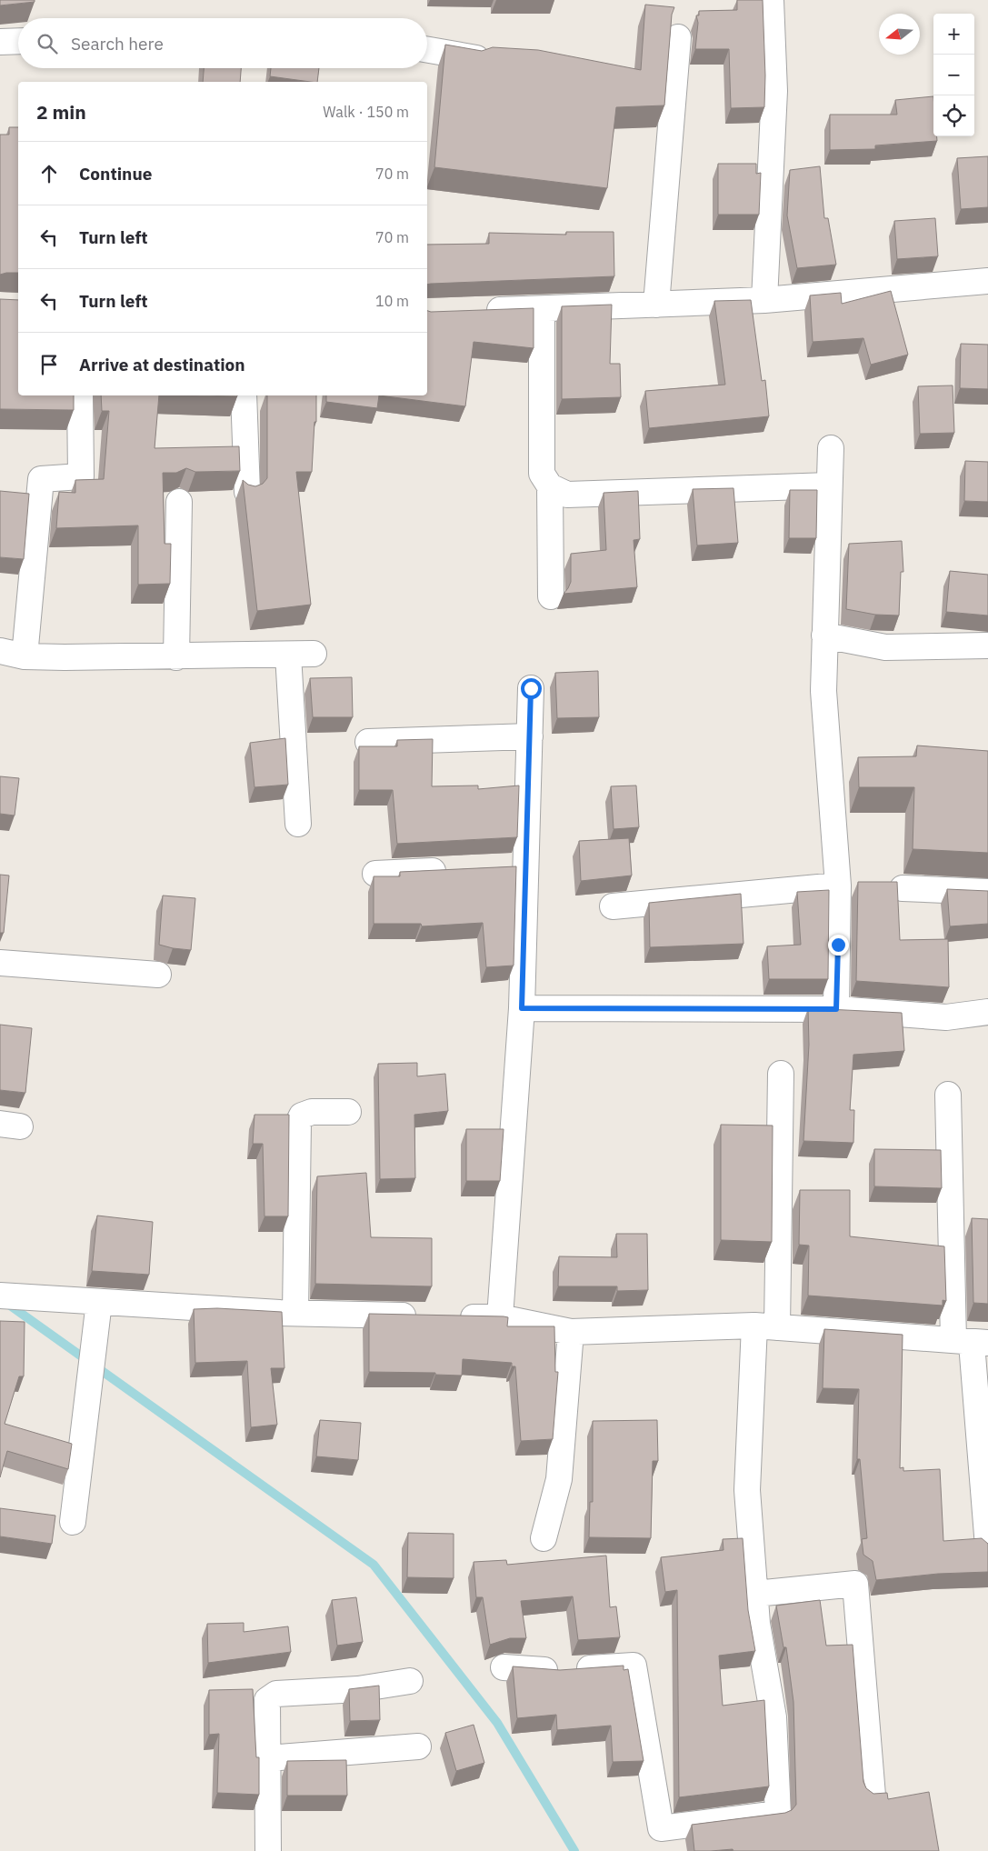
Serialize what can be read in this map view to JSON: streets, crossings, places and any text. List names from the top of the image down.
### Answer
{
  "north": "left",
  "page": {
    "map_buttons": ["+", "−"],
    "search": "Search here",
    "heading": ["2 min", "Walk · 150 m"],
    "list": [
      ["Continue", "70 m"],
      ["Turn left", "70 m"],
      ["Turn left", "10 m"],
      "Arrive at destination"
    ]
  }
}
